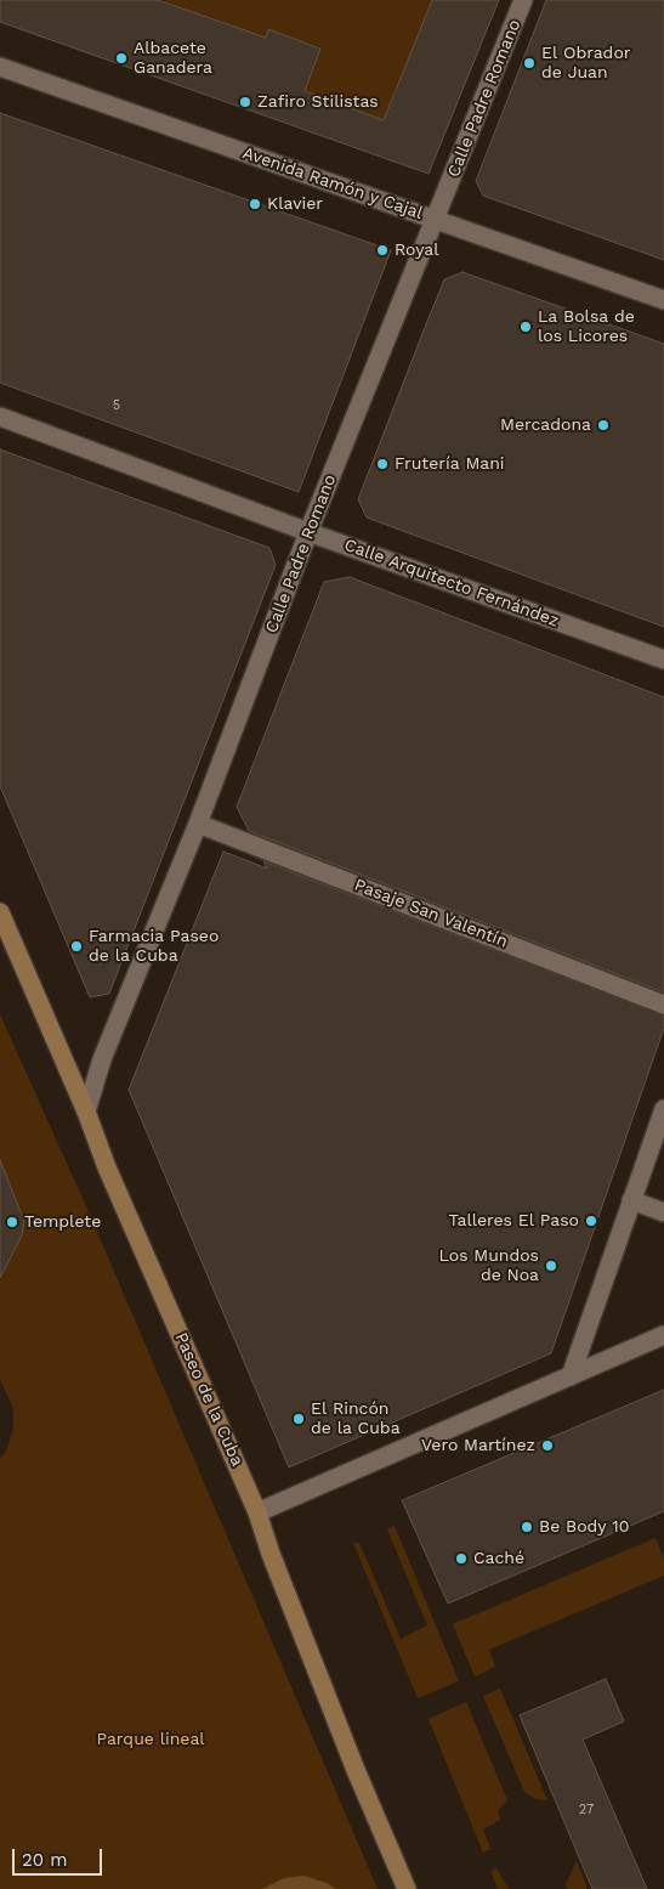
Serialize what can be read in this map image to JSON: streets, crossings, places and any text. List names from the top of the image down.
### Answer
{
  "streets": {
    "main road": ["Paseo de la Cuba"],
    "street": [
      "Calle Padre Romano",
      "Avenida Ramón y Cajal",
      "Calle Arquitecto Fernández",
      "Pasaje San Valentín"
    ]
  },
  "crossings": [
    ["Calle Padre Romano", "Avenida Ramón y Cajal"],
    ["Calle Padre Romano", "Calle Arquitecto Fernández"],
    ["Calle Padre Romano", "Pasaje San Valentín"],
    ["Calle Padre Romano", "Paseo de la Cuba"]
  ],
  "parks": ["Parque lineal"],
  "places": [
    "Albacete Ganadera",
    "El Obrador de Juan",
    "Zafiro Stilistas",
    "Klavier",
    "Royal",
    "La Bolsa de los Licores",
    "Mercadona",
    "Frutería Mani",
    "Farmacia Paseo de la Cuba",
    "Talleres El Paso",
    "Templete",
    "Los Mundos de Noa",
    "El Rincón de la Cuba",
    "Vero Martínez",
    "Be Body 10",
    "Caché"
  ],
  "house_numbers": ["5", "27"],
  "scale_bar": "20 m"
}
